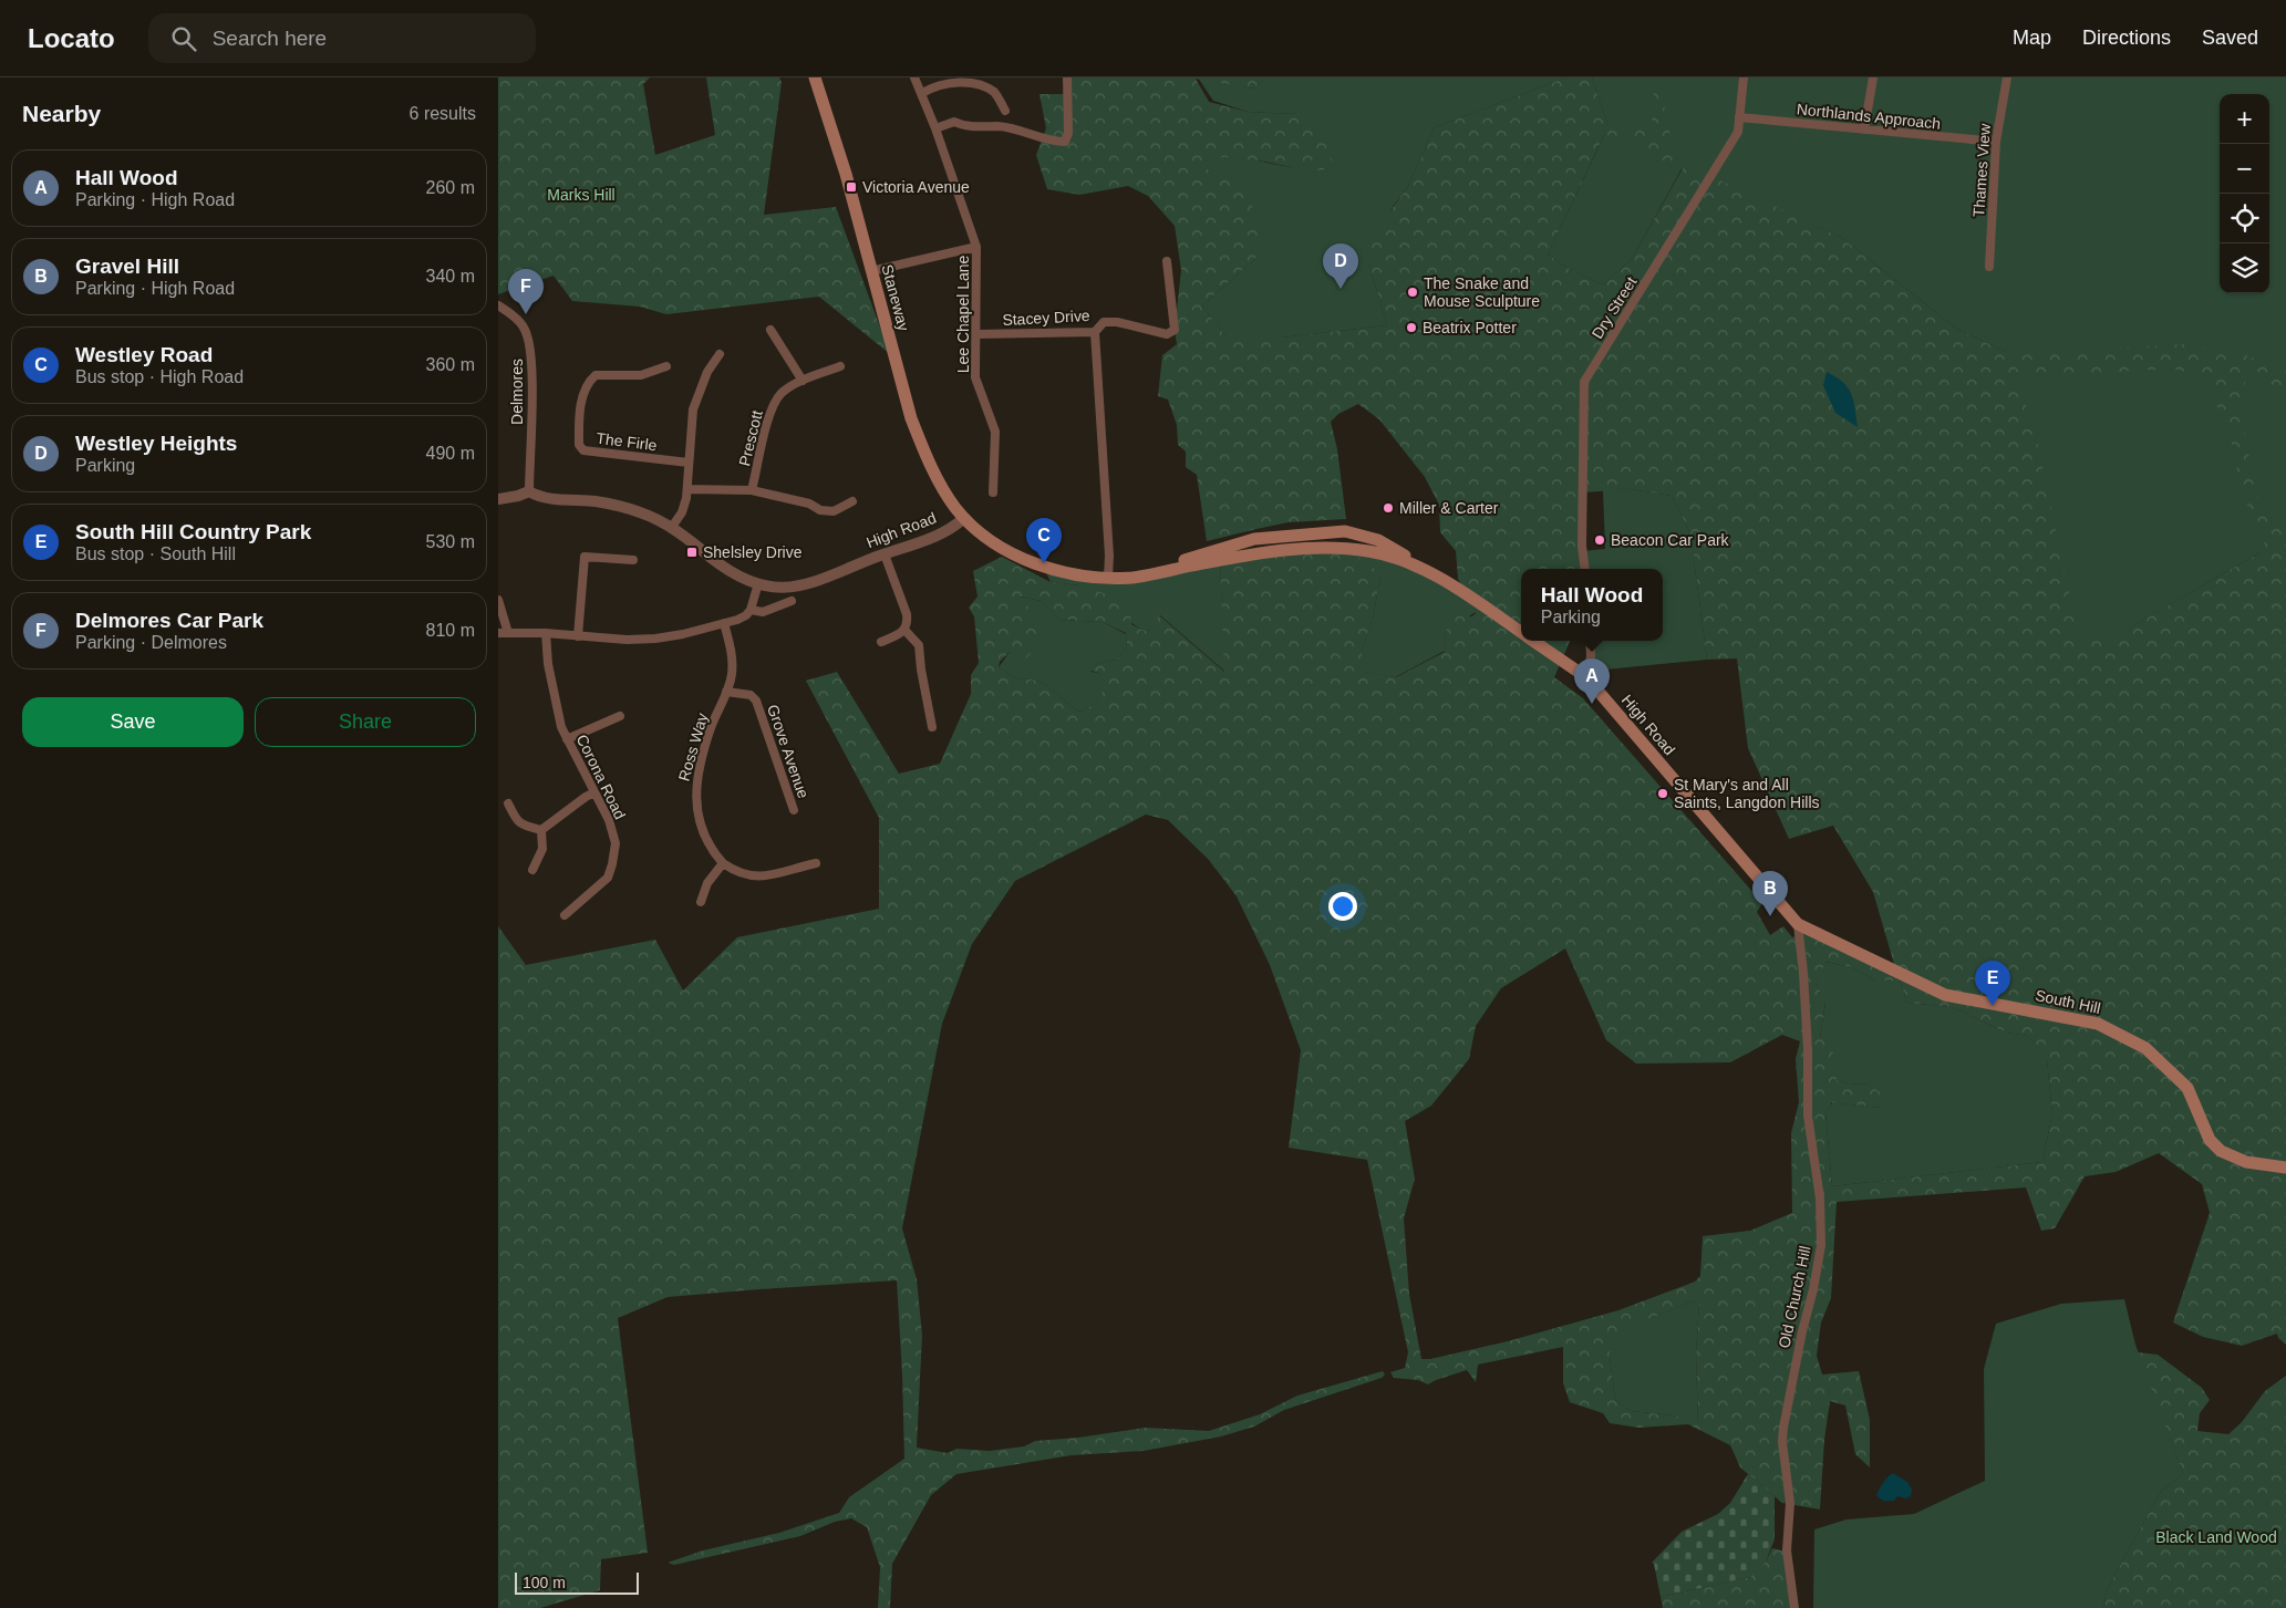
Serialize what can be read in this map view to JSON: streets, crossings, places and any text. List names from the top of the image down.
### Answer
{
  "streets": {
    "main road": ["Staneway", "High Road", "South Hill"],
    "street": [
      "Northlands Approach",
      "Thames View",
      "Dry Street",
      "Lee Chapel Lane",
      "Stacey Drive",
      "Delmores",
      "Prescott",
      "The Firle",
      "Ross Way",
      "Grove Avenue",
      "Corona Road",
      "Old Church Hill"
    ]
  },
  "crossings": [
    ["Northlands Approach", "Thames View"],
    ["Northlands Approach", "Dry Street"],
    ["Staneway", "High Road"],
    ["Lee Chapel Lane", "Stacey Drive"],
    ["Delmores", "High Road"],
    ["High Road", "South Hill"],
    ["High Road", "Old Church Hill"],
    ["Ross Way", "Grove Avenue"],
    ["South Hill", "Old Church Hill"]
  ],
  "parks": ["Marks Hill", "Black Land Wood"],
  "places": {
    "transit": ["Victoria Avenue", "Shelsley Drive"],
    "other": [
      "The Snake and Mouse Sculpture",
      "Beatrix Potter",
      "Miller & Carter",
      "Beacon Car Park",
      "St Mary's and All Saints, Langdon Hills"
    ]
  },
  "scale_bar": "100 m",
  "page": {
    "header": "Locato",
    "search": "Search here",
    "nav": ["Map", "Directions", "Saved"],
    "heading": ["Nearby", "6 results"],
    "map_buttons": ["+", "−"],
    "list": [
      {
        "mark": "A",
        "name": "Hall Wood",
        "note": "Parking · High Road",
        "value": "260 m"
      },
      {
        "mark": "B",
        "name": "Gravel Hill",
        "note": "Parking · High Road",
        "value": "340 m"
      },
      {
        "mark": "C",
        "name": "Westley Road",
        "note": "Bus stop · High Road",
        "value": "360 m"
      },
      {
        "mark": "D",
        "name": "Westley Heights",
        "note": "Parking",
        "value": "490 m"
      },
      {
        "mark": "E",
        "name": "South Hill Country Park",
        "note": "Bus stop · South Hill",
        "value": "530 m"
      },
      {
        "mark": "F",
        "name": "Delmores Car Park",
        "note": "Parking · Delmores",
        "value": "810 m"
      }
    ],
    "pins": [
      "D",
      "F",
      "C",
      "A",
      "B",
      "E"
    ],
    "popup": ["Hall Wood", "Parking"],
    "buttons": ["Save", "Share"],
    "scale": "100 m"
  }
}
